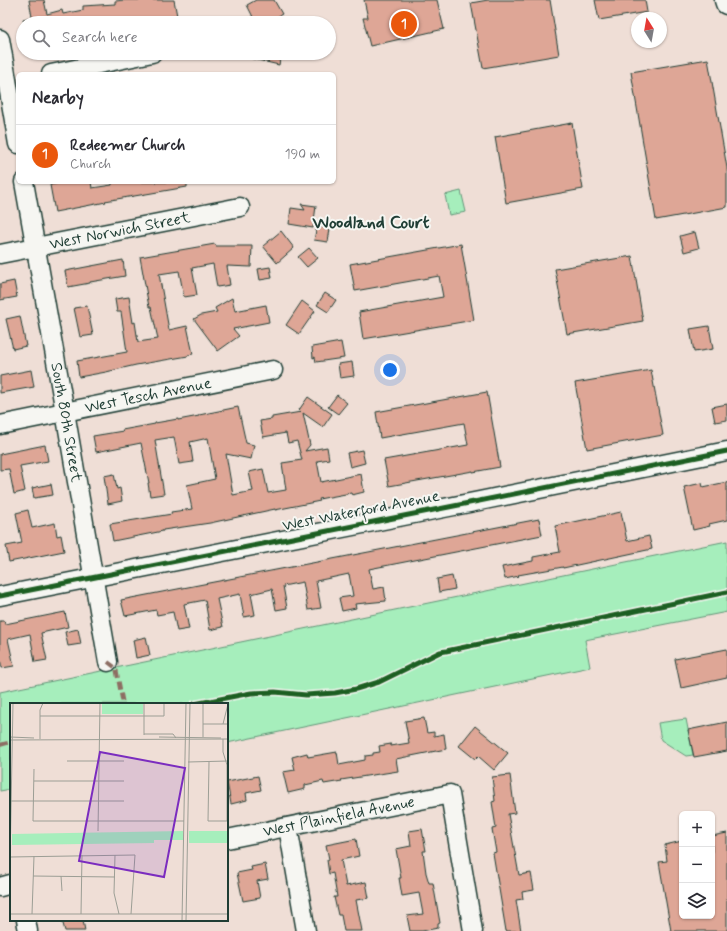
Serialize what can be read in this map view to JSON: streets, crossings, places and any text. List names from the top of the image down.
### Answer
{
  "streets": {
    "street": [
      "West Norwich Street",
      "West Tesch Avenue",
      "South 80th Street",
      "West Waterford Avenue",
      "West Plainfield Avenue"
    ]
  },
  "crossings": [
    ["West Norwich Street", "South 80th Street"],
    ["West Tesch Avenue", "South 80th Street"],
    ["South 80th Street", "West Waterford Avenue"]
  ],
  "districts": ["Woodland Court"],
  "north": "top",
  "page": {
    "pins": "1",
    "search": "Search here",
    "heading": "Nearby",
    "list": [
      {
        "mark": "1",
        "name": "Redeemer Church",
        "note": "Church",
        "value": "190 m"
      }
    ],
    "map_buttons": ["+", "−"]
  }
}
